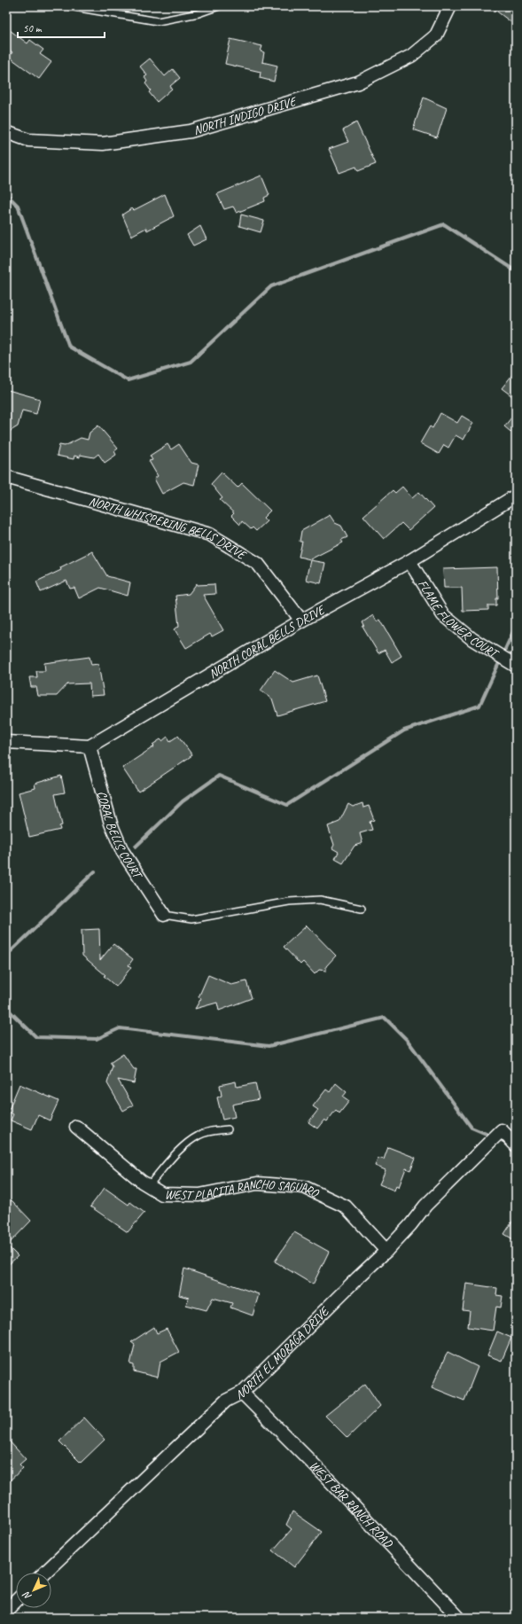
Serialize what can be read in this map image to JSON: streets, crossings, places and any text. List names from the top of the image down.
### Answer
{
  "streets": {
    "street": [
      "NORTH INDIGO DRIVE",
      "NORTH WHISPERING BELLS DRIVE",
      "FLAME FLOWER COURT",
      "NORTH CORAL BELLS DRIVE",
      "CORAL BELLS COURT",
      "WEST PLACITA RANCHO SAGUARO",
      "NORTH EL MORAGA DRIVE",
      "WEST BAR RANCH ROAD"
    ]
  },
  "crossings": [
    ["NORTH WHISPERING BELLS DRIVE", "NORTH CORAL BELLS DRIVE"],
    ["FLAME FLOWER COURT", "NORTH CORAL BELLS DRIVE"],
    ["NORTH CORAL BELLS DRIVE", "CORAL BELLS COURT"],
    ["WEST PLACITA RANCHO SAGUARO", "NORTH EL MORAGA DRIVE"],
    ["NORTH EL MORAGA DRIVE", "WEST BAR RANCH ROAD"]
  ],
  "scale_bar": "50 m",
  "north": "bottom left"
}
